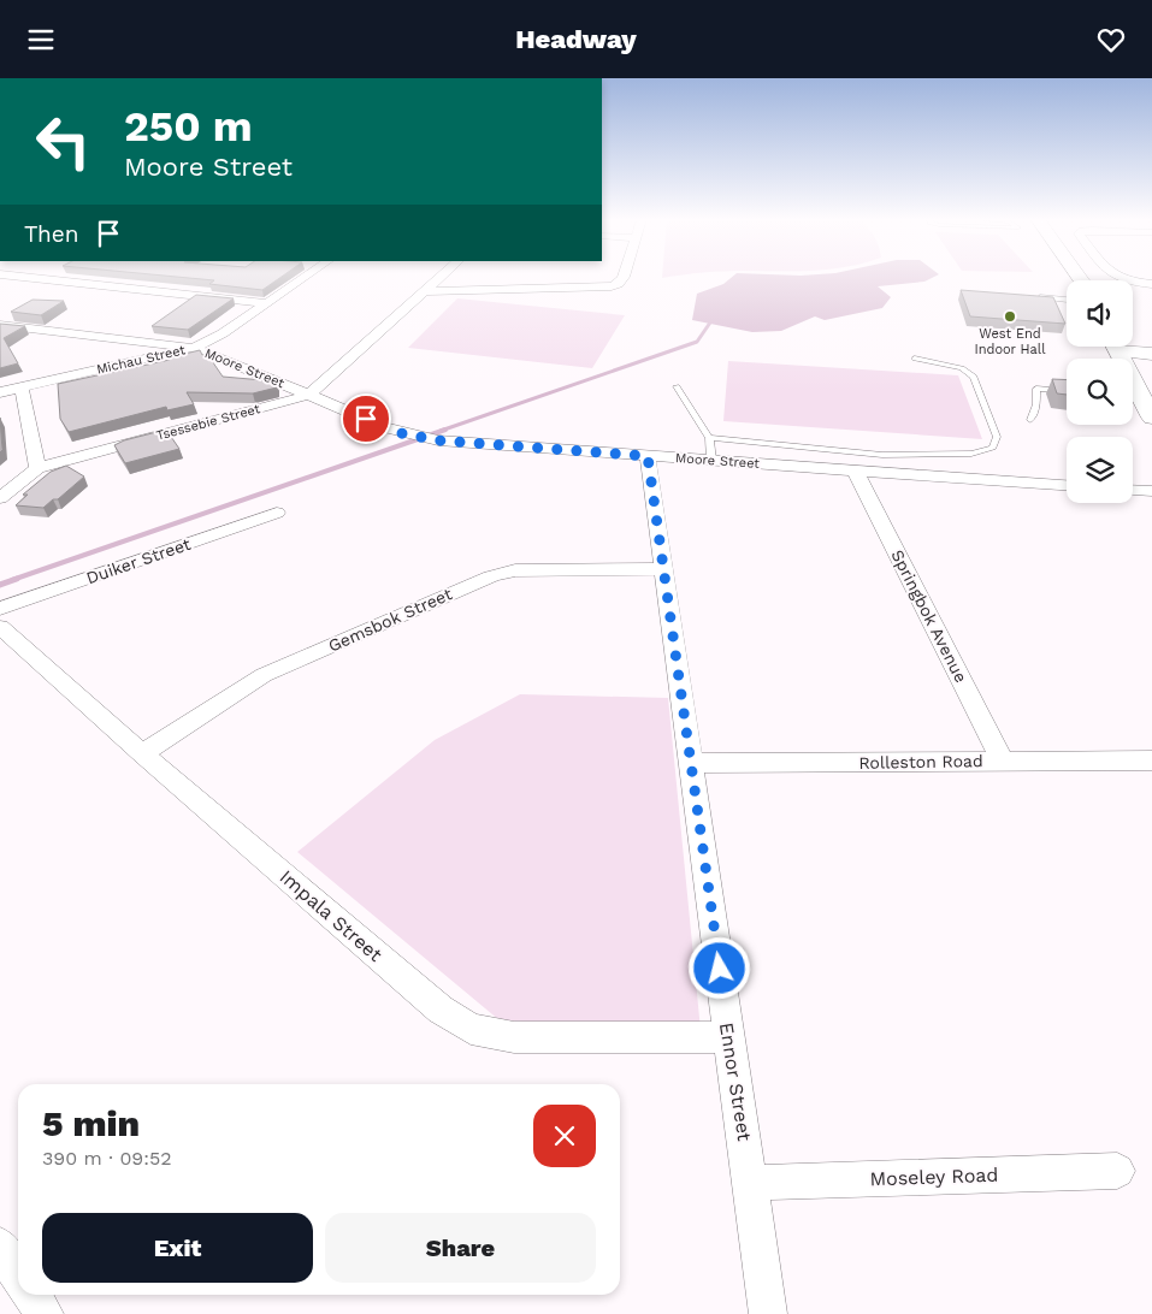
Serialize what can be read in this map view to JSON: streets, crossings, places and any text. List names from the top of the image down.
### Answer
{
  "streets": {
    "street": [
      "Michau Street",
      "Moore Street",
      "Tsessebie Street",
      "Duiker Street",
      "Springbok Avenue",
      "Gemsbok Street",
      "Rolleston Road",
      "Impala Street",
      "Ennor Street",
      "Moseley Road"
    ]
  },
  "crossings": [
    ["Michau Street", "Moore Street"],
    ["Moore Street", "Tsessebie Street"],
    ["Moore Street", "Springbok Avenue"],
    ["Moore Street", "Ennor Street"],
    ["Springbok Avenue", "Rolleston Road"],
    ["Gemsbok Street", "Impala Street"],
    ["Gemsbok Street", "Ennor Street"],
    ["Rolleston Road", "Ennor Street"],
    ["Impala Street", "Ennor Street"],
    ["Ennor Street", "Moseley Road"]
  ],
  "places": ["West End Indoor Hall"],
  "page": {
    "header": "Headway",
    "turn": ["250 m", "Moore Street"],
    "then": "Then",
    "heading": ["5 min", "390 m · 09:52"],
    "buttons": ["Exit", "Share"]
  }
}
